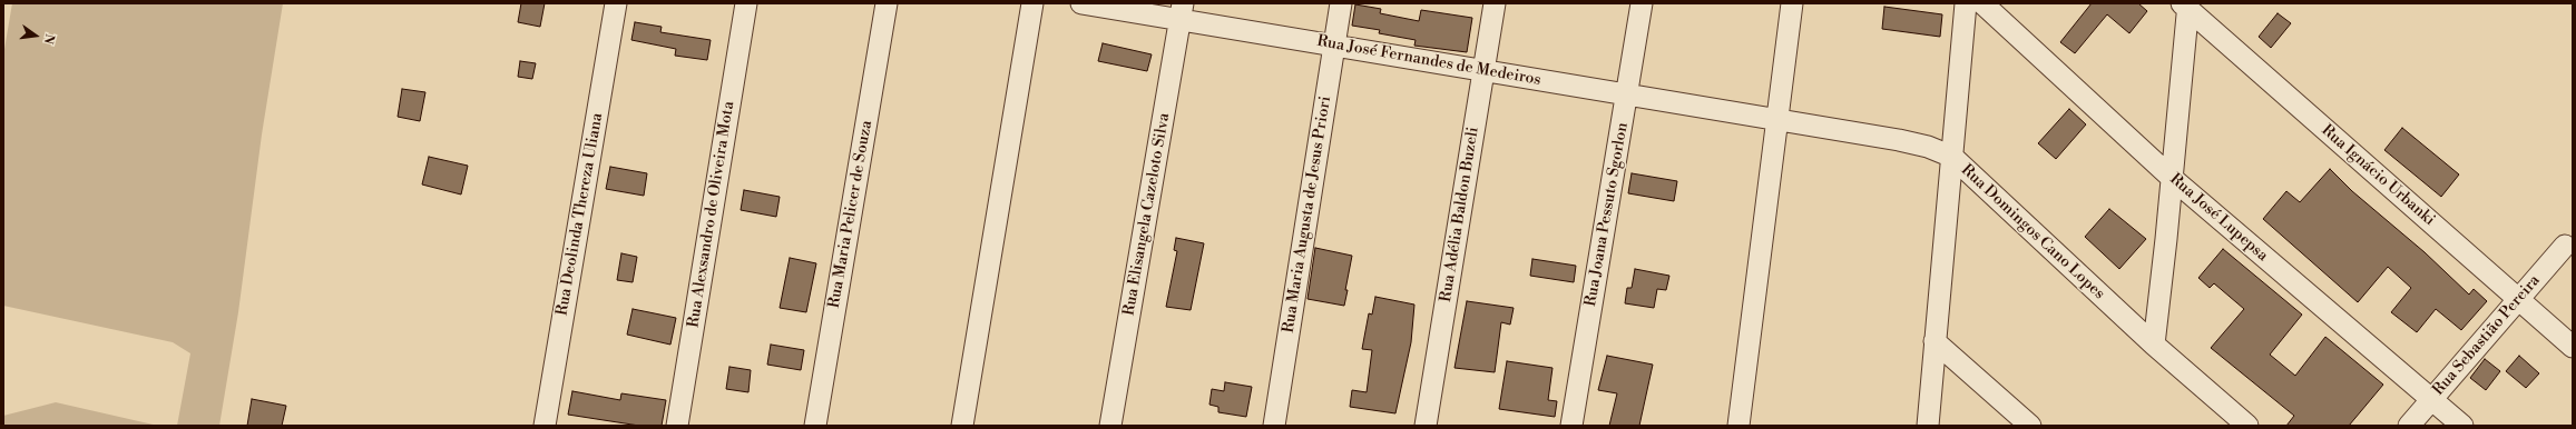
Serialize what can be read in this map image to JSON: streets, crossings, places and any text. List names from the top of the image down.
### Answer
{
  "streets": {
    "street": [
      "Rua José Fernandes de Medeiros",
      "Rua Ignácio Urbanki",
      "Rua Deolinda Thereza Uliana",
      "Rua Alexsandro de Oliveira Mota",
      "Rua Maria Pelicer de Souza",
      "Rua Elisangela Cazeloto Silva",
      "Rua Maria Augusta de Jesus Priori",
      "Rua Adélia Baldon Buzeli",
      "Rua Joana Pessuto Sgorlon",
      "Rua José Lupepsa",
      "Rua Domingos Cano Lopes",
      "Rua Sebastião Pereira"
    ]
  },
  "crossings": [
    ["Rua José Fernandes de Medeiros", "Rua Elisangela Cazeloto Silva"],
    ["Rua José Fernandes de Medeiros", "Rua Maria Augusta de Jesus Priori"],
    ["Rua José Fernandes de Medeiros", "Rua Adélia Baldon Buzeli"],
    ["Rua José Fernandes de Medeiros", "Rua Joana Pessuto Sgorlon"],
    ["Rua José Fernandes de Medeiros", "Rua Domingos Cano Lopes"],
    ["Rua Ignácio Urbanki", "Rua Sebastião Pereira"],
    ["Rua José Lupepsa", "Rua Sebastião Pereira"]
  ],
  "north": "right"
}
